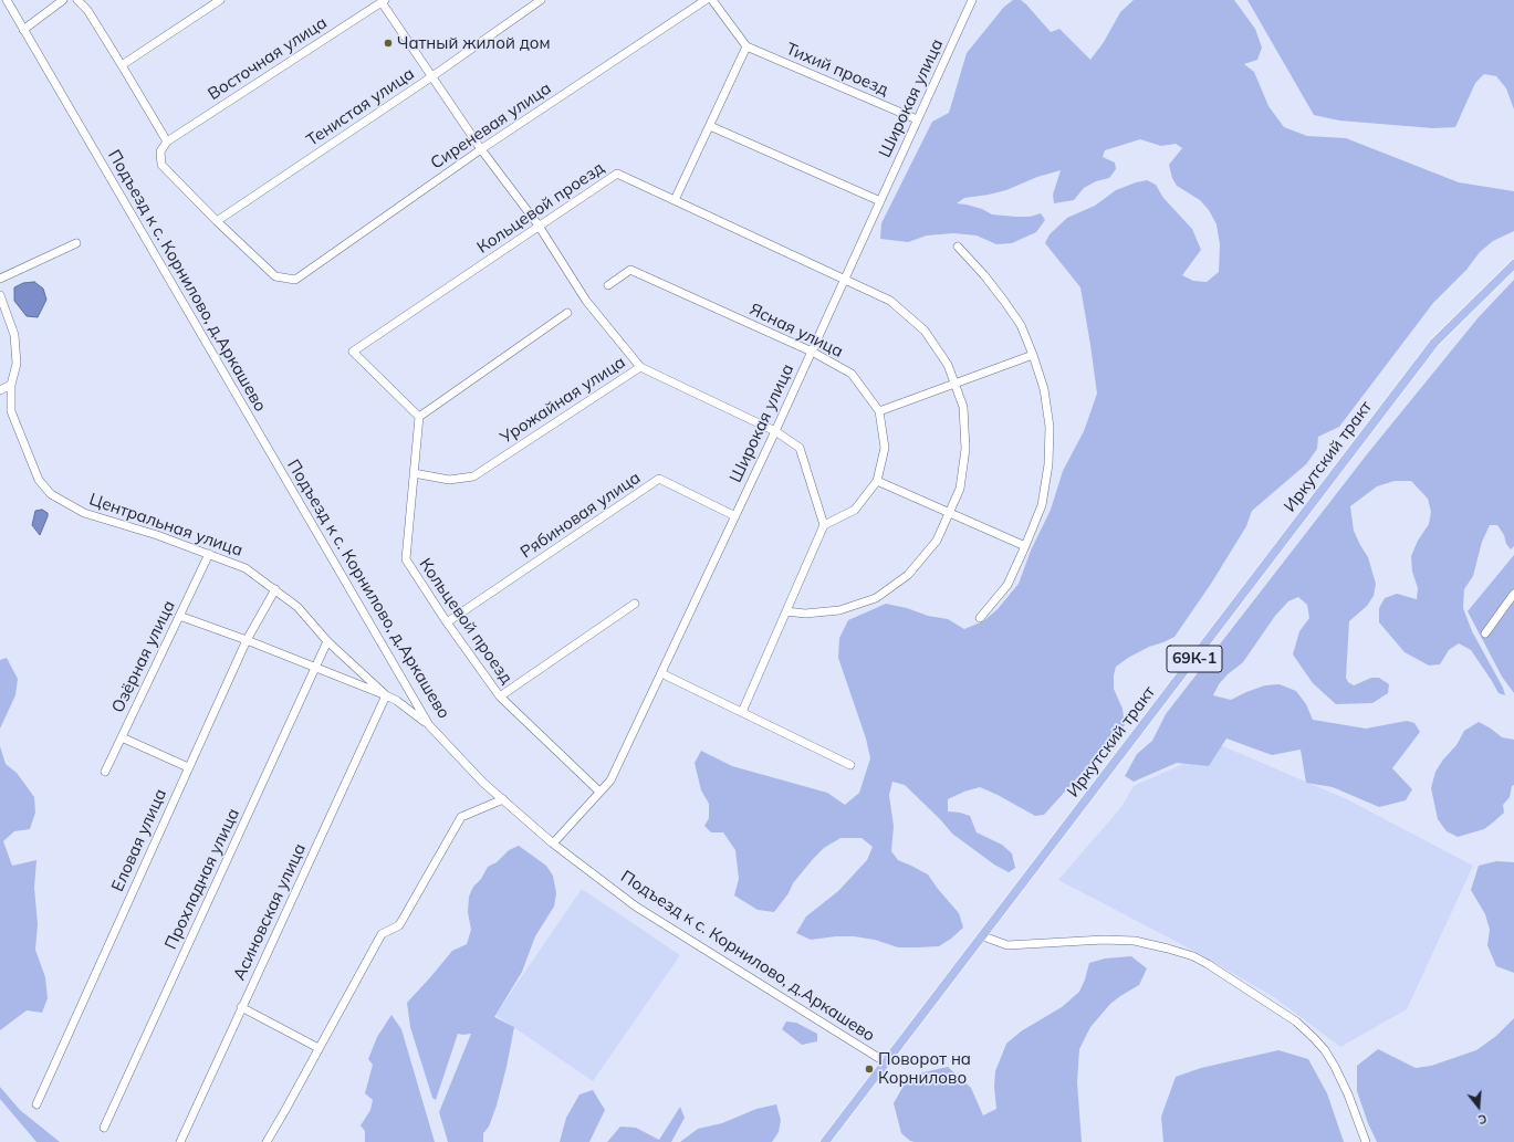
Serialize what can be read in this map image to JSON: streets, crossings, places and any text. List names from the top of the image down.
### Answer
{
  "streets": {
    "main road": ["Иркутский тракт", "69К-1"],
    "street": [
      "Восточная улица",
      "Тихий проезд",
      "Широкая улица",
      "Тенистая улица",
      "Сиреневая улица",
      "Кольцевой проезд",
      "Подъезд к с. Корнилово, д.Аркашево",
      "Ясная улица",
      "Урожайная улица",
      "Рябиновая улица",
      "Центральная улица",
      "Озёрная улица",
      "Еловая улица",
      "Прохладная улица",
      "Асиновская улица"
    ]
  },
  "crossings": [
    ["Тихий проезд", "Широкая улица"],
    ["Широкая улица", "Кольцевой проезд"],
    ["Широкая улица", "Подъезд к с. Корнилово, д.Аркашево"],
    ["Широкая улица", "Ясная улица"],
    ["Широкая улица", "Урожайная улица"],
    ["Широкая улица", "Рябиновая улица"],
    ["Тенистая улица", "Сиреневая улица"],
    ["Кольцевой проезд", "Урожайная улица"],
    ["Кольцевой проезд", "Рябиновая улица"],
    ["Подъезд к с. Корнилово, д.Аркашево", "Иркутский тракт"],
    ["Подъезд к с. Корнилово, д.Аркашево", "Центральная улица"],
    ["Ясная улица", "Урожайная улица"],
    ["Центральная улица", "Озёрная улица"],
    ["Центральная улица", "Еловая улица"],
    ["Центральная улица", "Прохладная улица"],
    ["Центральная улица", "Асиновская улица"]
  ],
  "places": ["Чатный жилой дом", "Поворот на Корнилово"],
  "north": "bottom"
}
